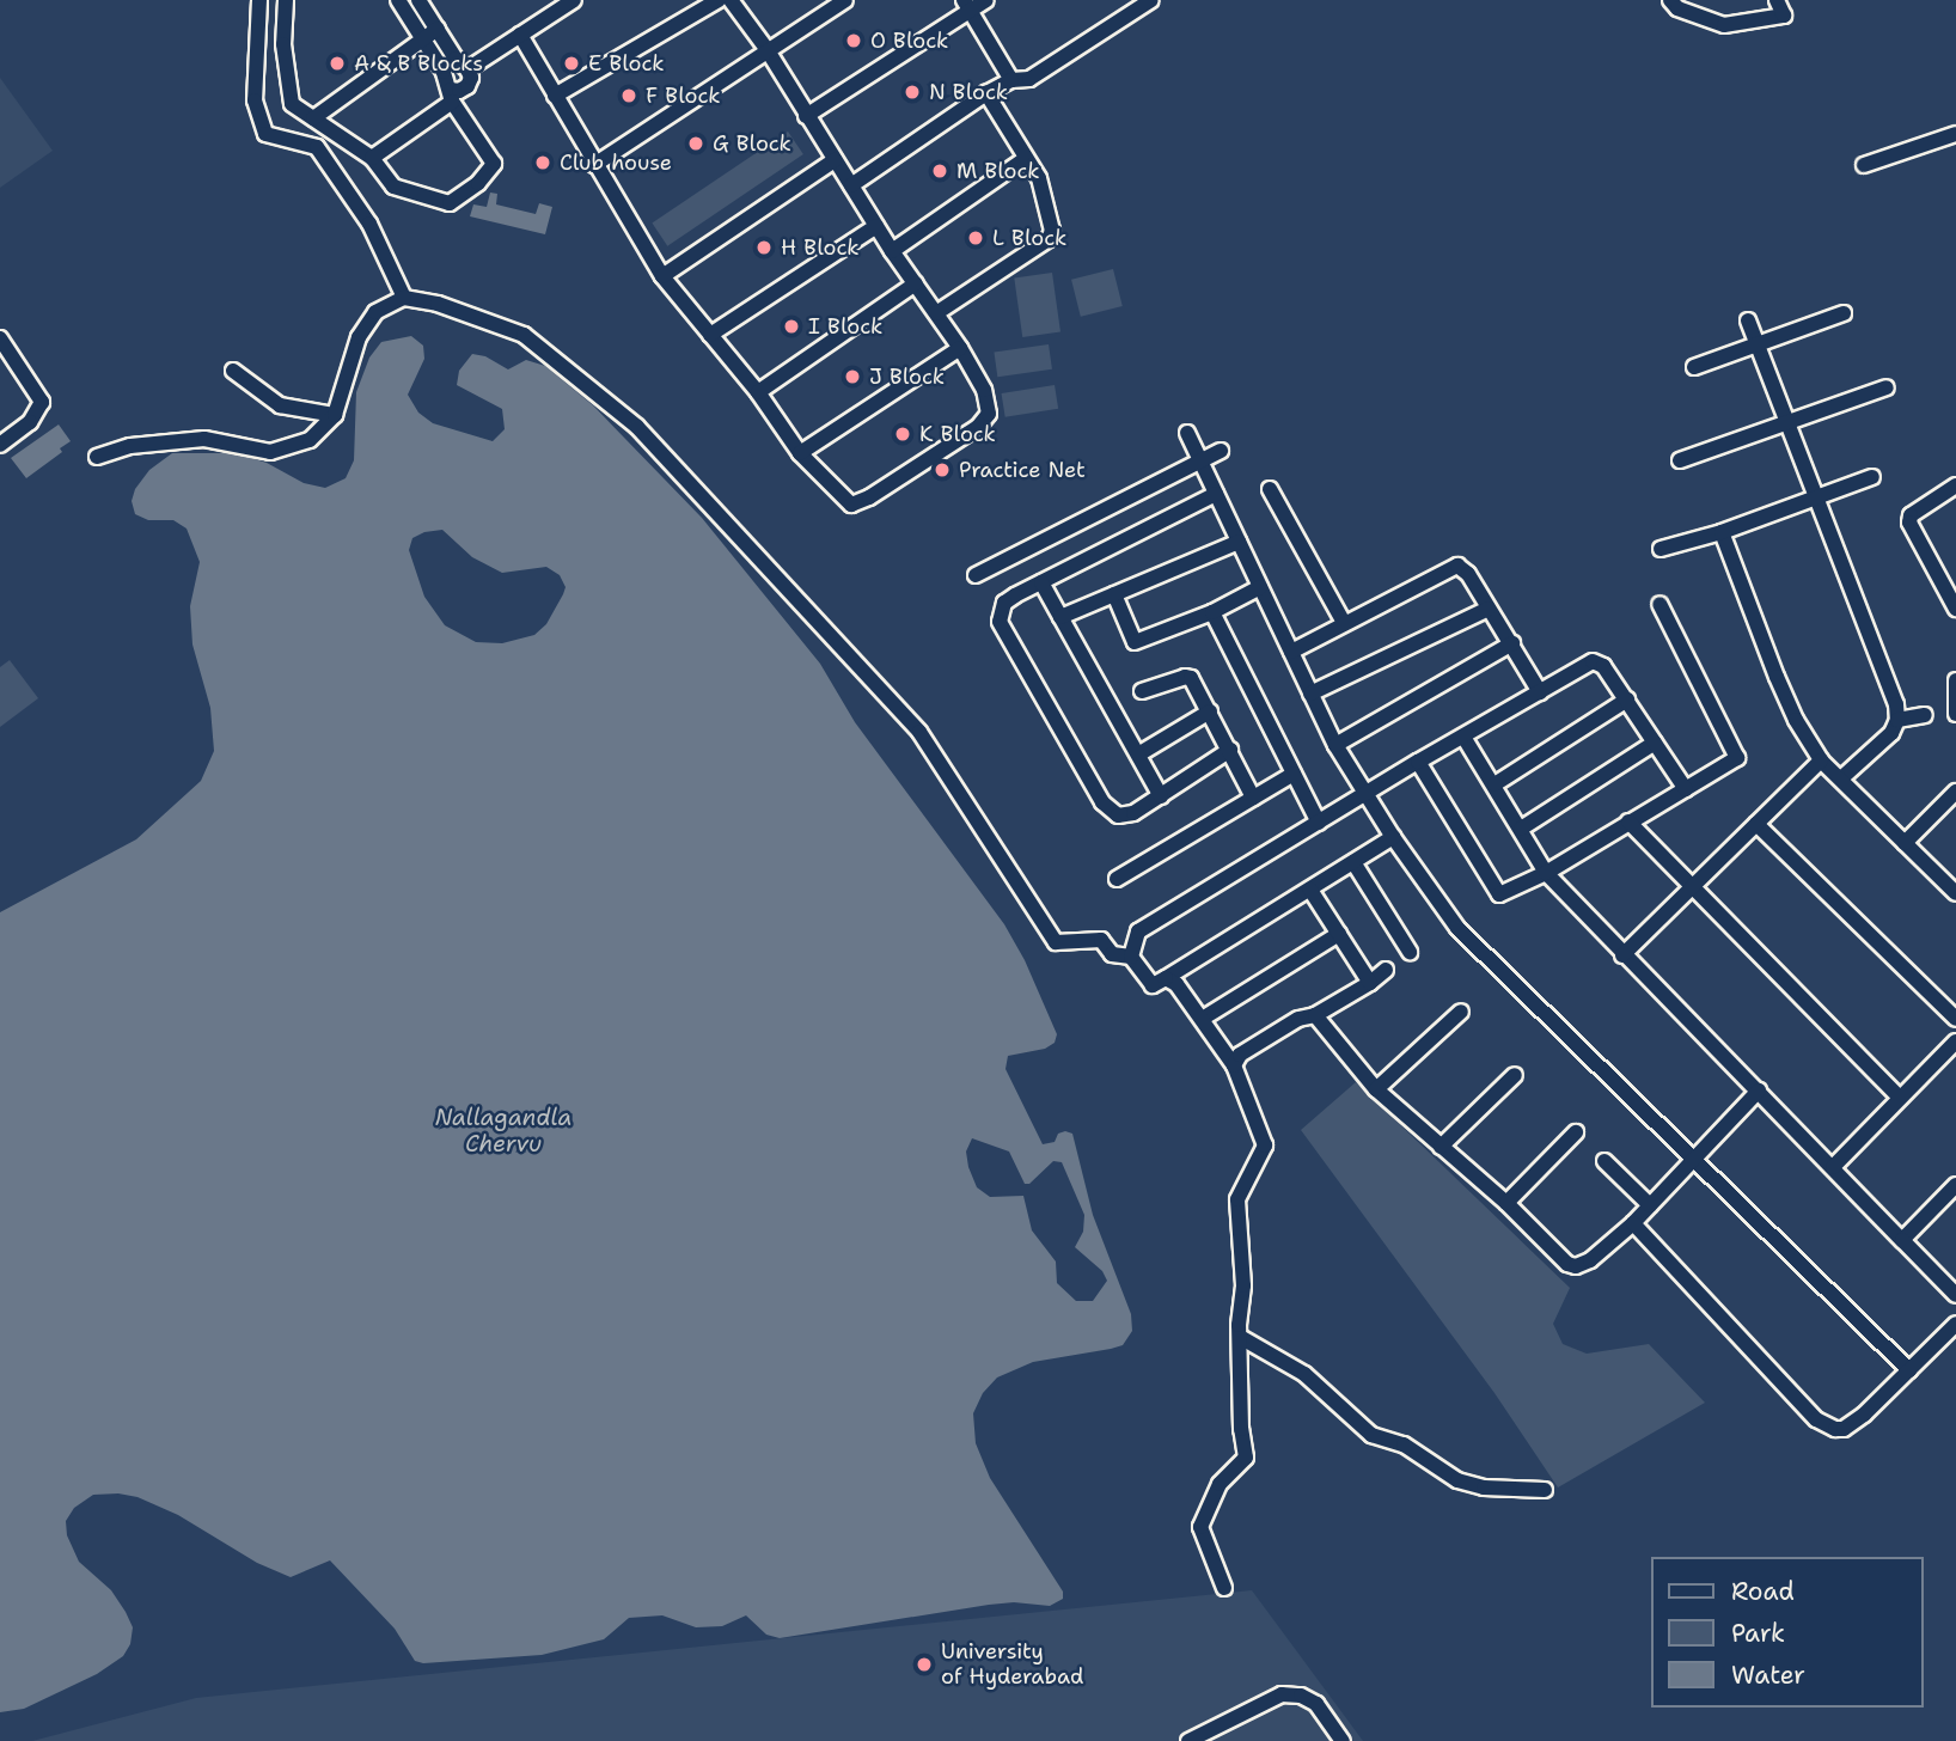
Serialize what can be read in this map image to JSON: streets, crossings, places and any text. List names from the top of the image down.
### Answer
{
  "water": ["Nallagandla Chervu"],
  "places": [
    "O Block",
    "A & B Blocks",
    "E Block",
    "N Block",
    "F Block",
    "G Block",
    "Club house",
    "M Block",
    "L Block",
    "H Block",
    "I Block",
    "J Block",
    "K Block",
    "Practice Net",
    "University of Hyderabad"
  ],
  "legend": ["Road", "Park", "Water"]
}
